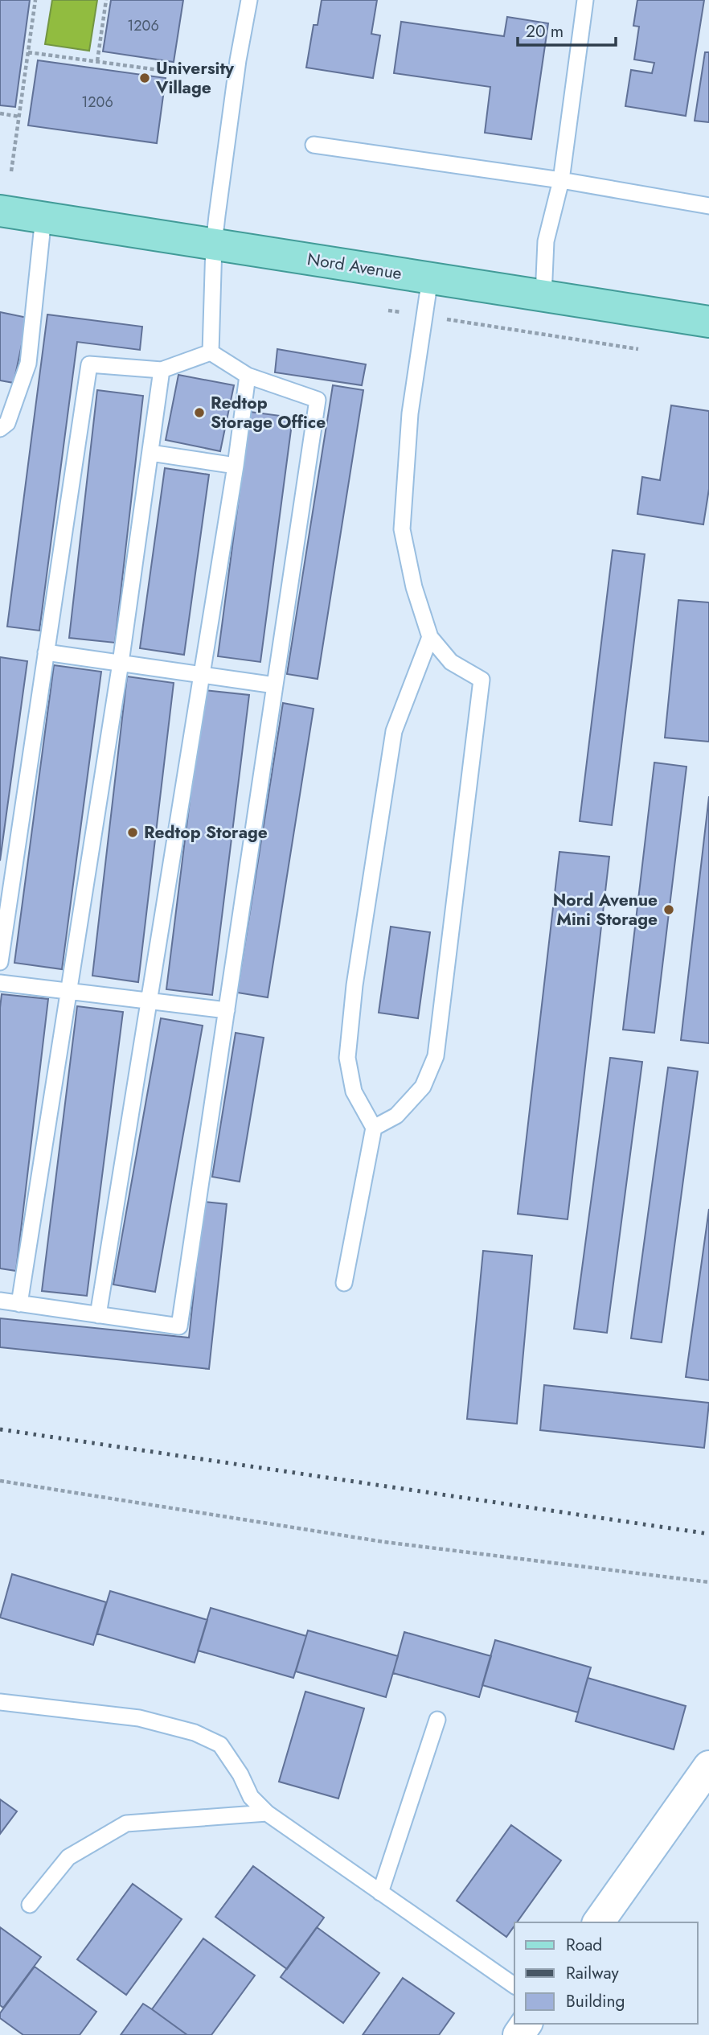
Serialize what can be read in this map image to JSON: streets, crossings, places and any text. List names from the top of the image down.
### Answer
{
  "streets": {
    "main road": ["Nord Avenue"]
  },
  "places": [
    "University Village",
    "Redtop Storage Office",
    "Redtop Storage",
    "Nord Avenue Mini Storage"
  ],
  "house_numbers": ["1206", "1206"],
  "legend": ["Road", "Railway", "Building"],
  "scale_bar": "20 m"
}
